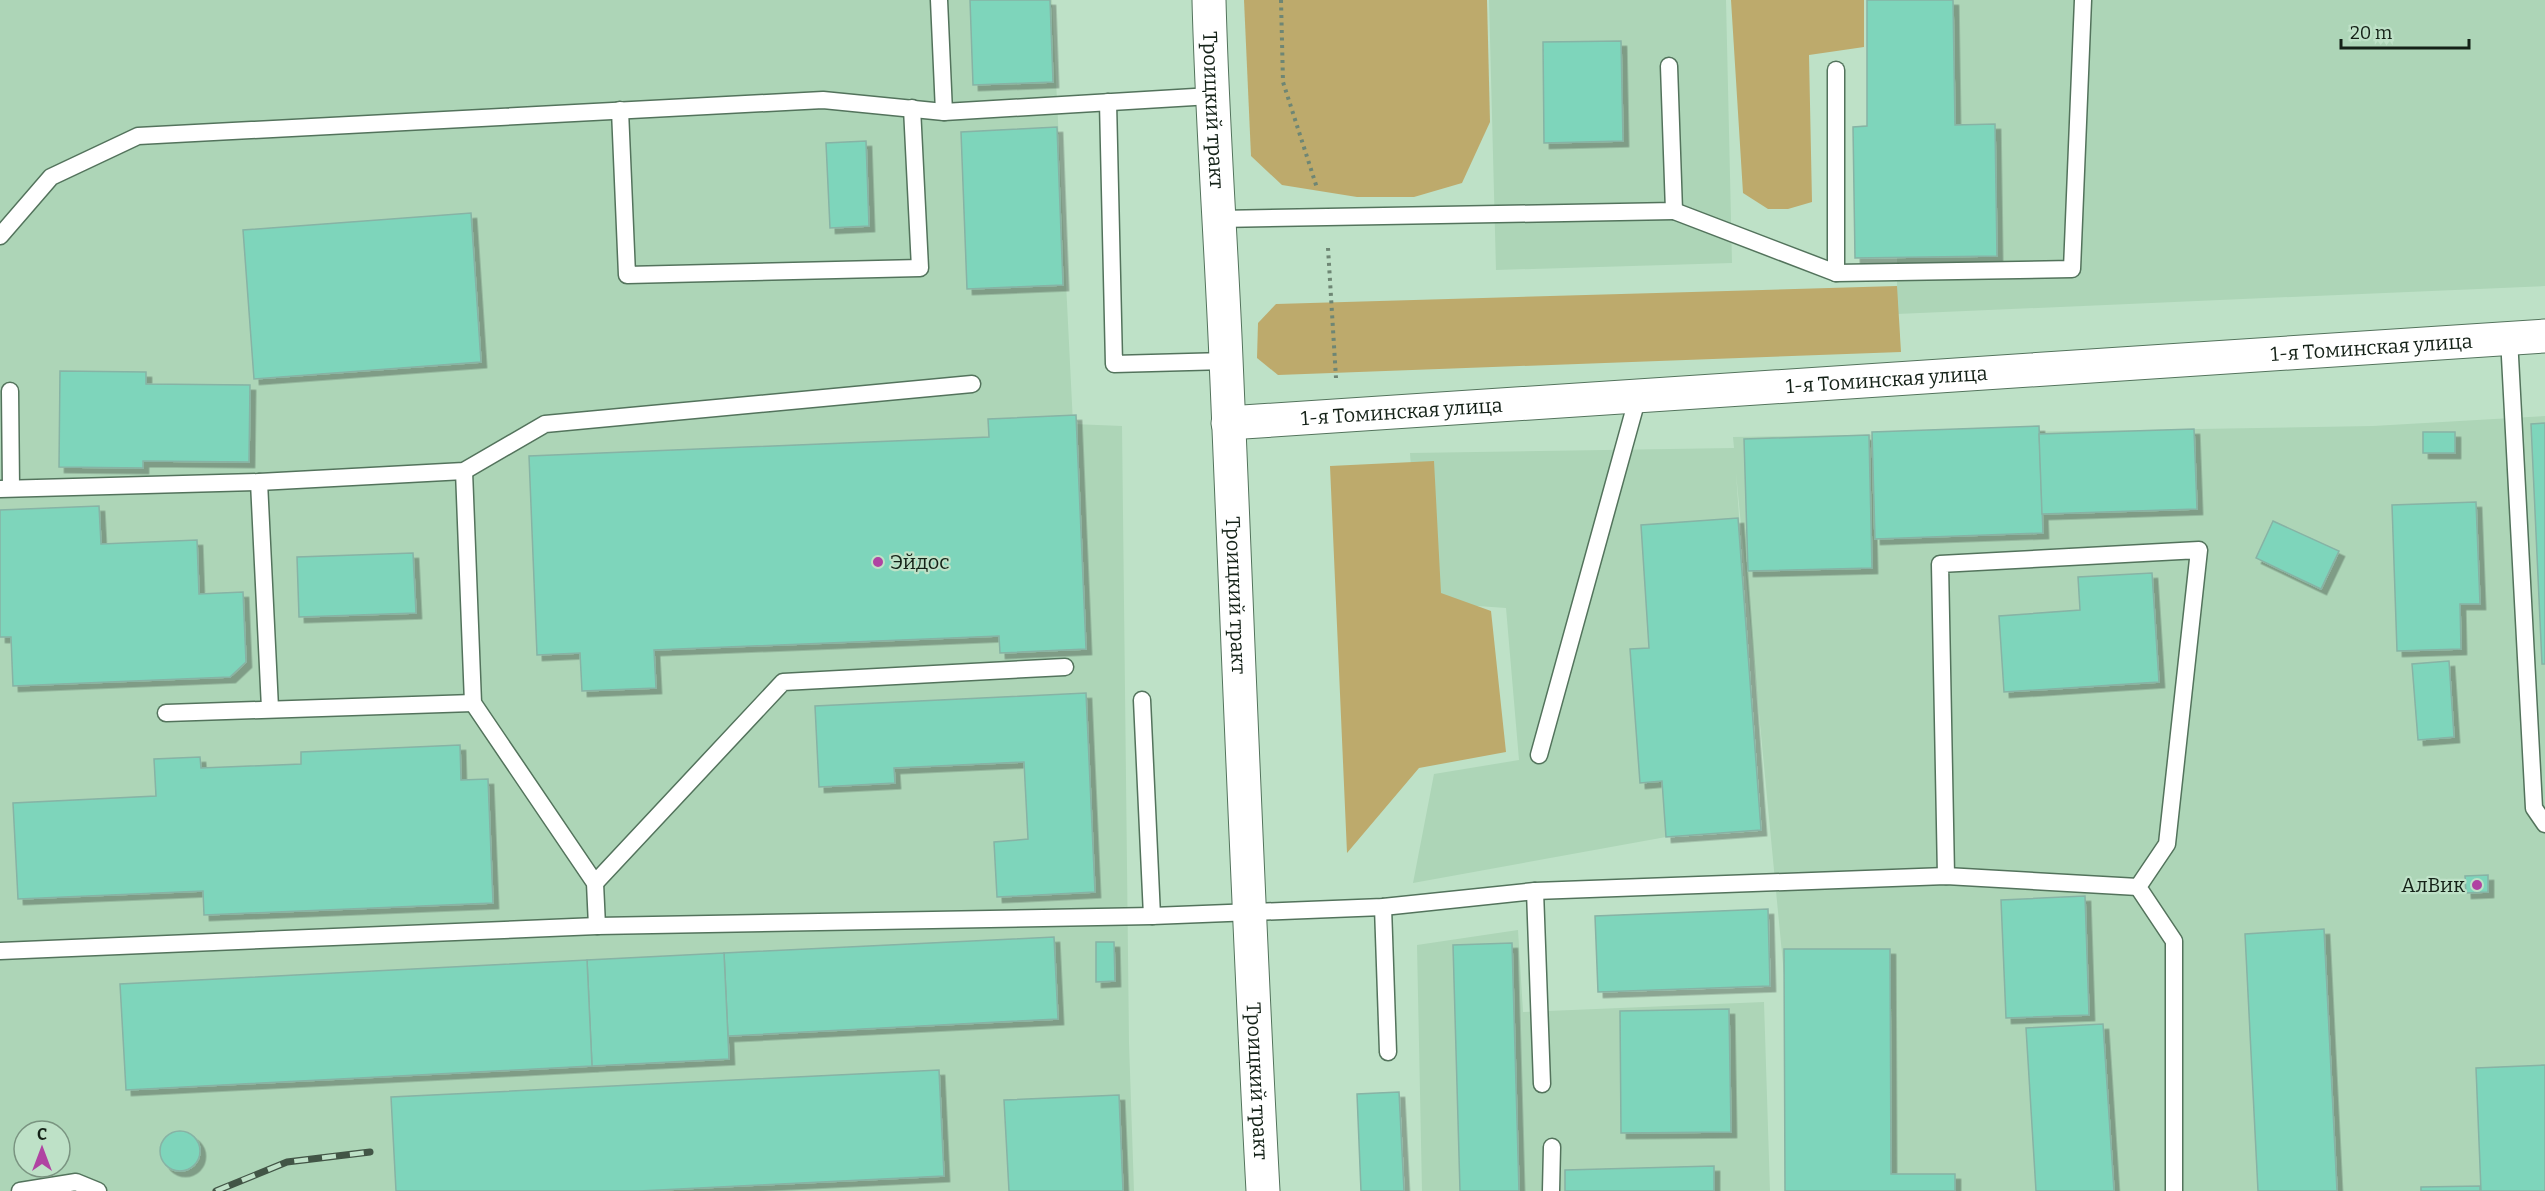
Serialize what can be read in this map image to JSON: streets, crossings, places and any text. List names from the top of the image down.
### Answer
{
  "streets": {
    "street": ["Троицкий тракт", "1-я Томинская улица"]
  },
  "crossings": [
    ["Троицкий тракт", "1-я Томинская улица"]
  ],
  "places": ["Эйдос", "АлВик"],
  "scale_bar": "20 m",
  "north": "top"
}
